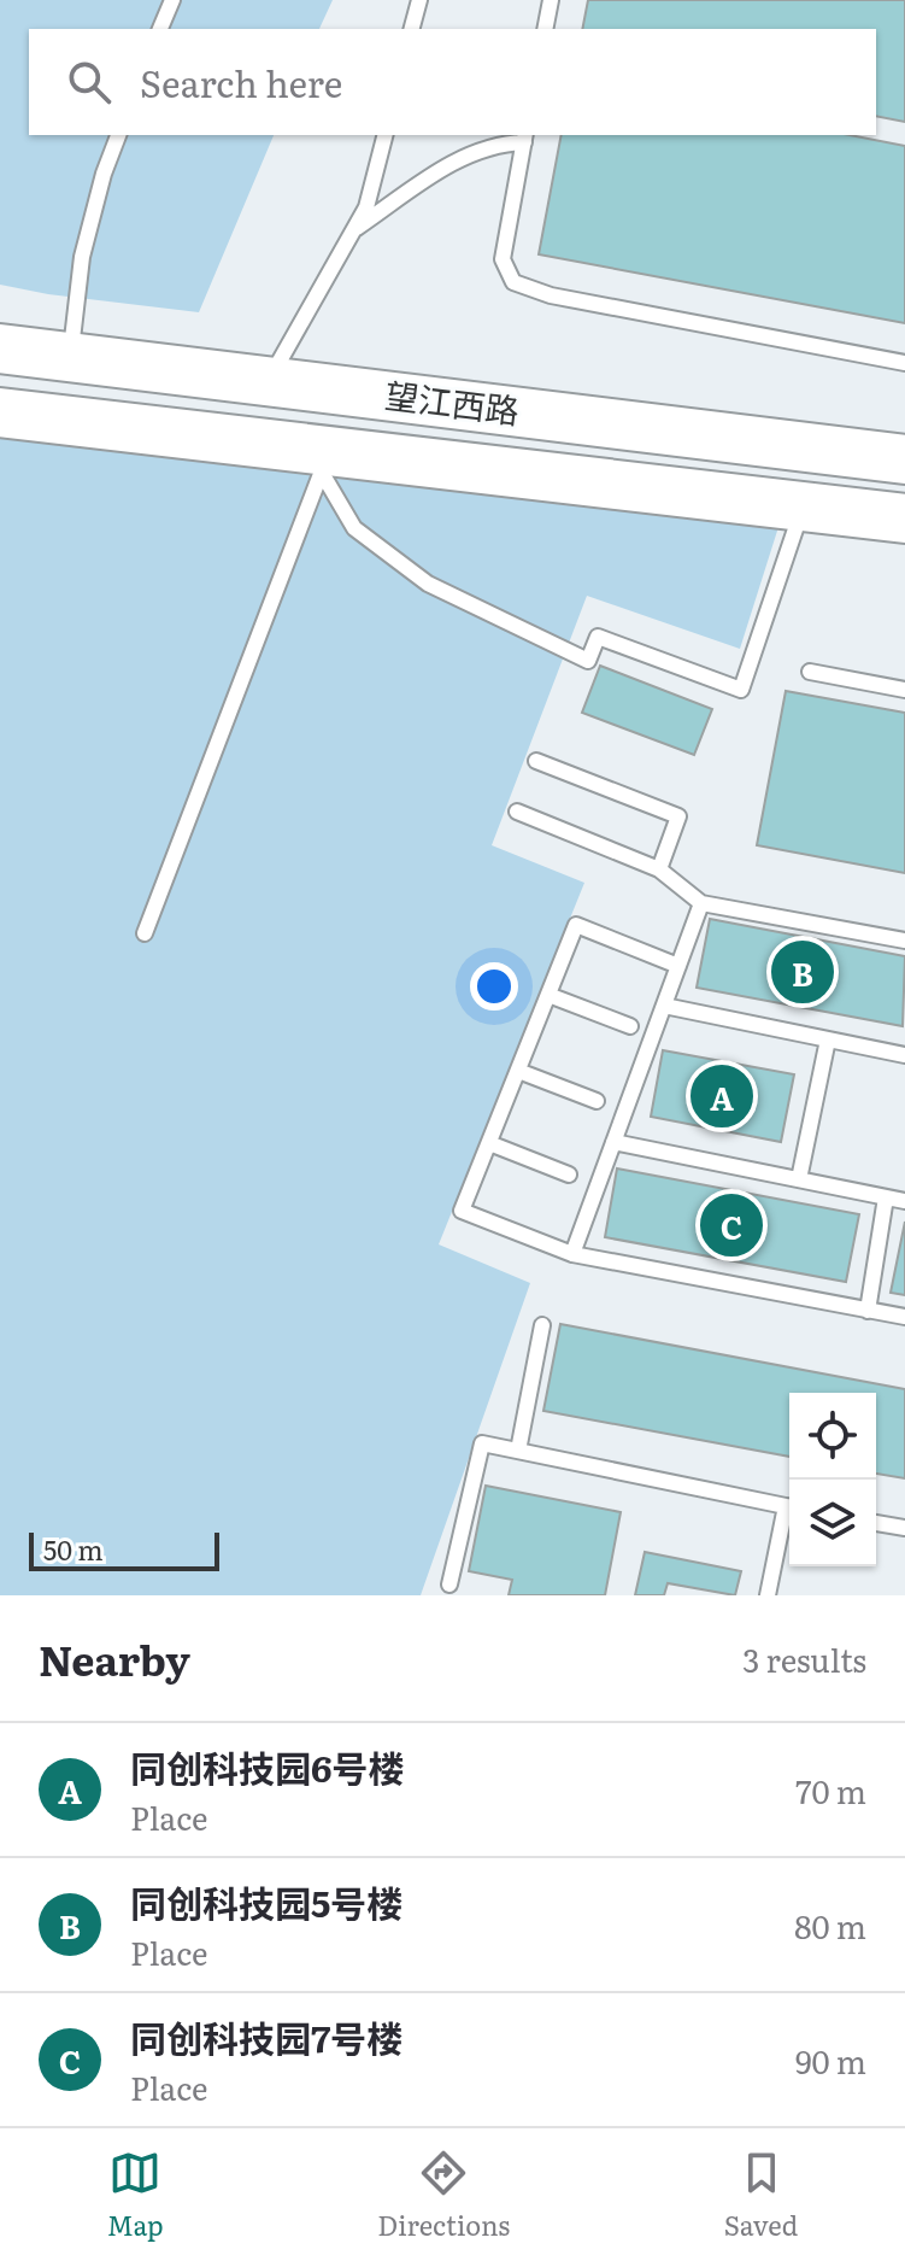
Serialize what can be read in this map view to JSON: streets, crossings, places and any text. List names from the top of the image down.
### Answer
{
  "streets": {
    "main road": ["望江西路"]
  },
  "scale_bar": "50 m",
  "page": {
    "search": "Search here",
    "pins": ["B", "A", "C"],
    "scale": "50 m",
    "heading": ["Nearby", "3 results"],
    "list": [
      {
        "mark": "A",
        "name": "同创科技园6号楼",
        "note": "Place",
        "value": "70 m"
      },
      {
        "mark": "B",
        "name": "同创科技园5号楼",
        "note": "Place",
        "value": "80 m"
      },
      {
        "mark": "C",
        "name": "同创科技园7号楼",
        "note": "Place",
        "value": "90 m"
      }
    ],
    "nav": ["Map", "Directions", "Saved"]
  }
}
